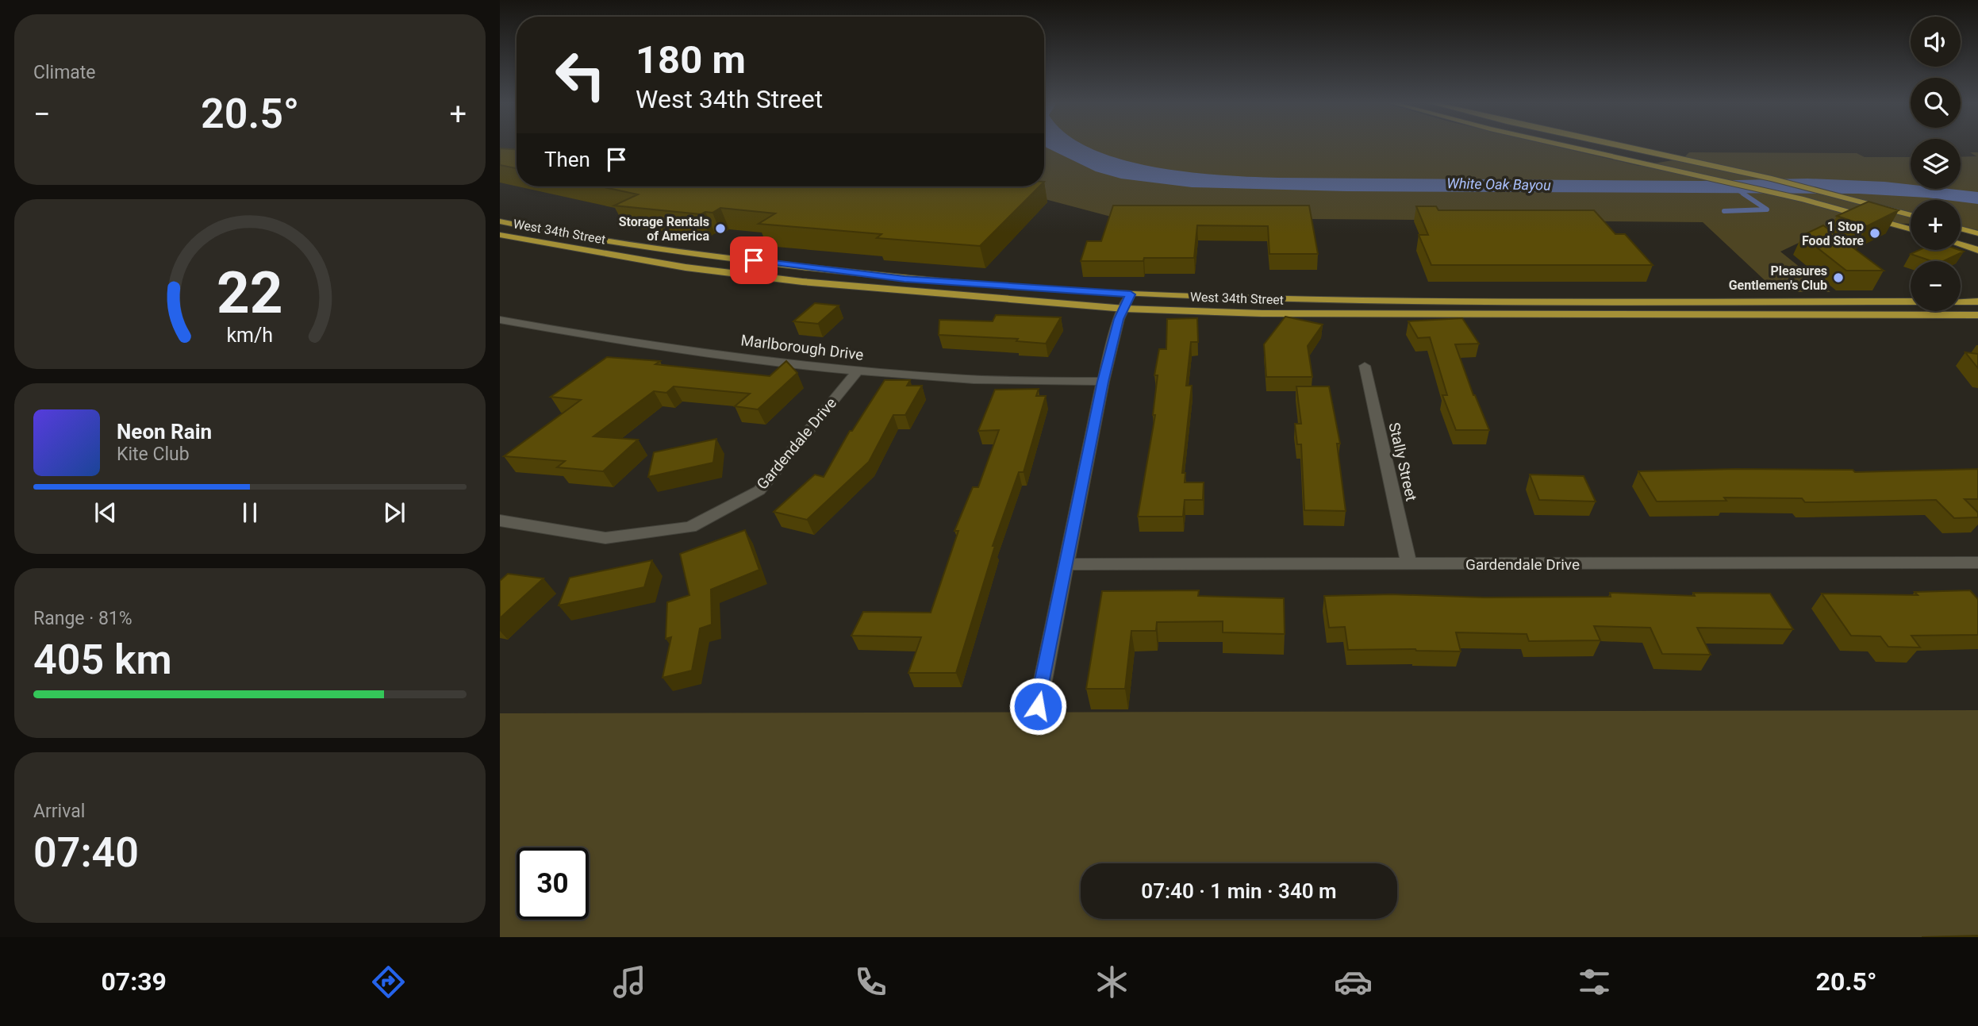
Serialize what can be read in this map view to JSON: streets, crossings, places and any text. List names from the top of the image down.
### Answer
{
  "streets": {
    "main road": ["West 34th Street"],
    "street": ["Marlborough Drive", "Gardendale Drive", "Stally Street"]
  },
  "crossings": [
    ["Marlborough Drive", "Gardendale Drive"],
    ["Gardendale Drive", "Stally Street"]
  ],
  "water": ["White Oak Bayou"],
  "places": ["Storage Rentals of America", "1 Stop Food Store", "Pleasures Gentlemen's Club"],
  "page": {
    "tile": [
      "Climate",
      ["Range · 81%", "405 km"],
      ["Arrival", "07:40"]
    ],
    "map_buttons": ["+", "−"],
    "turn": ["180 m", "West 34th Street"],
    "heat": ["−", "20.5°", "+"],
    "then": "Then",
    "song": ["Neon Rain", "Kite Club"],
    "limit": "30",
    "trip": "07:40 · 1 min · 340 m",
    "tabs": ["07:39", "20.5°"],
    "gauge": ["22", "km/h"]
  }
}
